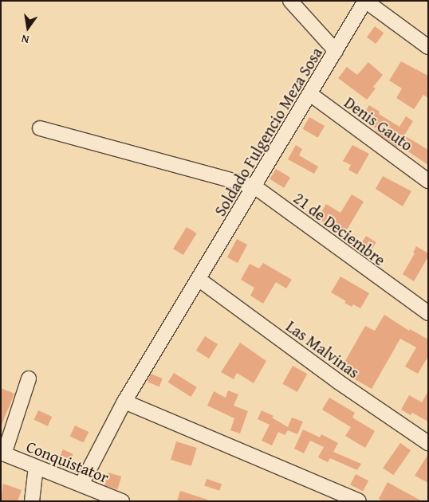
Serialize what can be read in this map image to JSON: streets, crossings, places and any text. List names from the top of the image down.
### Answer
{
  "streets": {
    "street": [
      "Denis Gauto",
      "Soldado Fulgencio Meza Sosa",
      "21 de Deciembre",
      "Las Malvinas",
      "Conquistator"
    ]
  },
  "crossings": [
    ["Denis Gauto", "Soldado Fulgencio Meza Sosa"],
    ["Soldado Fulgencio Meza Sosa", "21 de Deciembre"],
    ["Soldado Fulgencio Meza Sosa", "Las Malvinas"],
    ["Soldado Fulgencio Meza Sosa", "Conquistator"]
  ],
  "north": "bottom"
}
